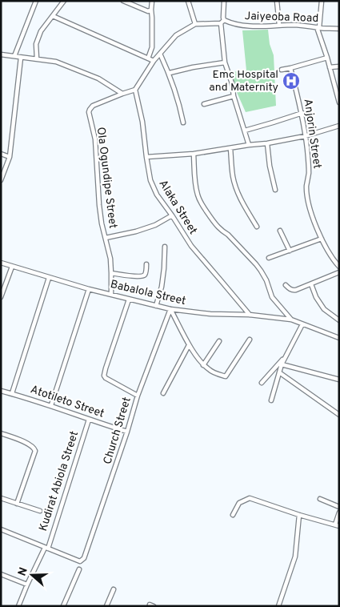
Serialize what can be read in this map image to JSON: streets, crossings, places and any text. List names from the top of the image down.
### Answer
{
  "streets": {
    "street": [
      "Jaiyeoba Road",
      "Anjorin Street",
      "Ola Ogundipe Street",
      "Alaka Street",
      "Babalola Street",
      "Atotileto Street",
      "Church Street",
      "Kudirat Abiola Street"
    ]
  },
  "crossings": [
    ["Ola Ogundipe Street", "Alaka Street"],
    ["Ola Ogundipe Street", "Babalola Street"],
    ["Alaka Street", "Babalola Street"],
    ["Babalola Street", "Church Street"],
    ["Atotileto Street", "Church Street"],
    ["Atotileto Street", "Kudirat Abiola Street"],
    ["Church Street", "Kudirat Abiola Street"]
  ],
  "places": {
    "hospital": ["Emc Hospital and Maternity"]
  },
  "north": "left"
}
